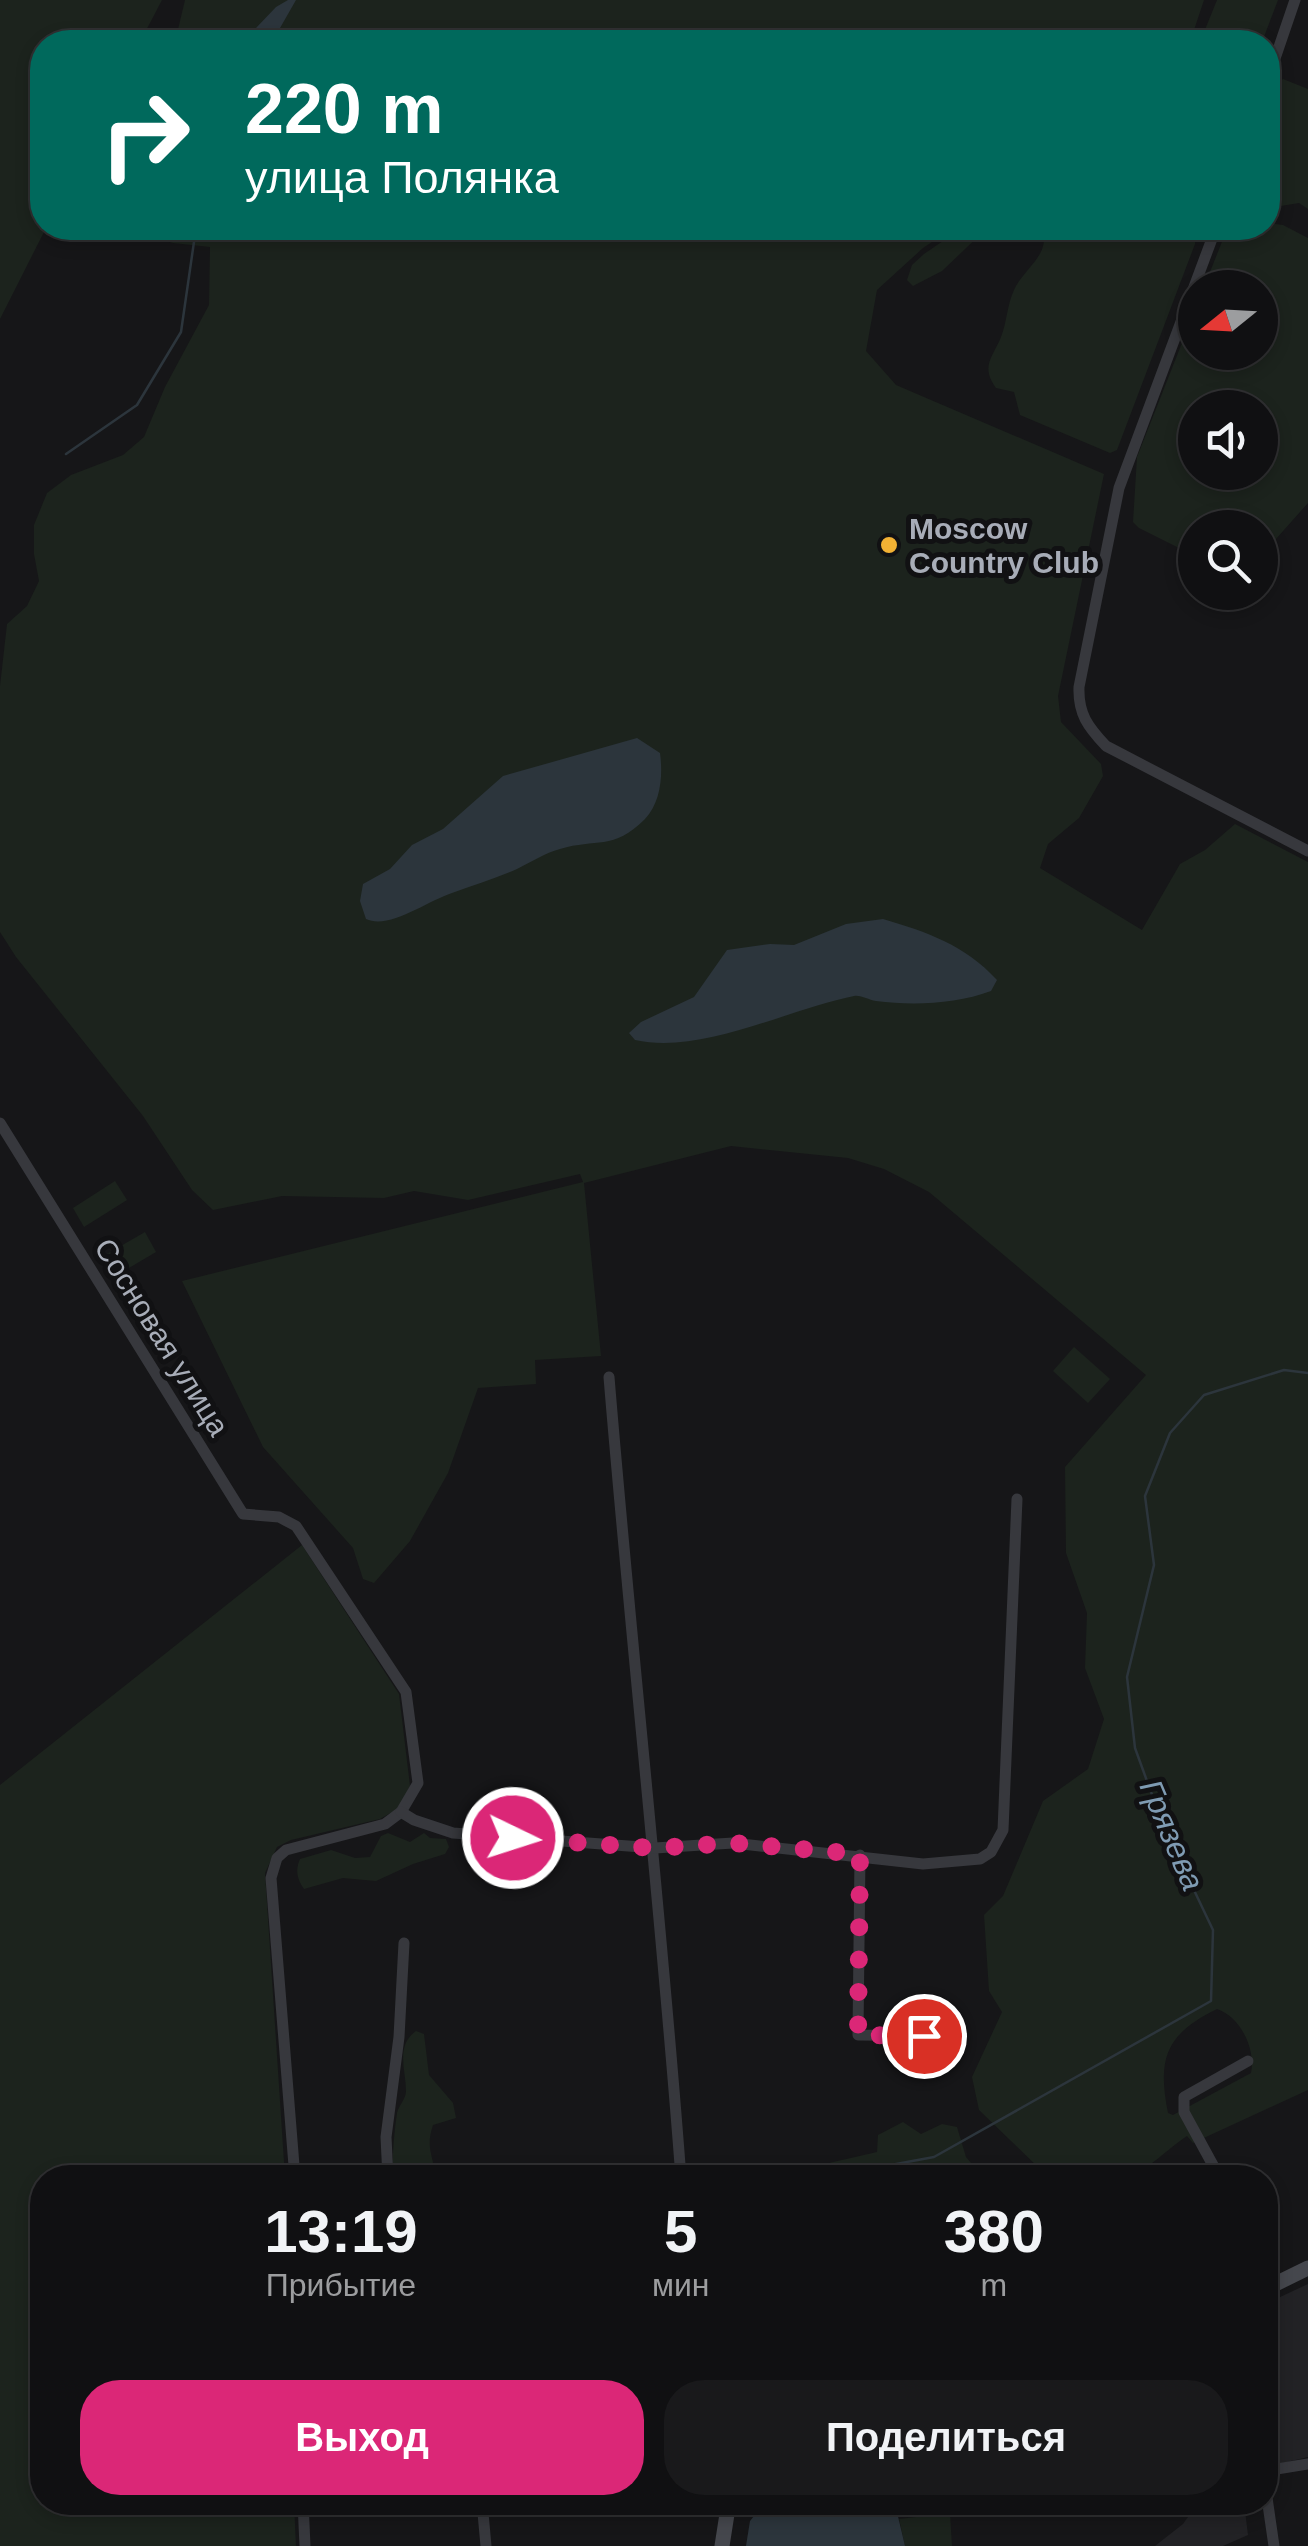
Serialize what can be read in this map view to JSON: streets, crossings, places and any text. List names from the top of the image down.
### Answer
{
  "streets": {
    "street": ["Сосновая улица"]
  },
  "water": ["Грязева"],
  "places": ["Moscow Country Club"],
  "north": "left",
  "page": {
    "turn": ["220 m", "улица Полянка"],
    "eta": [
      "13:19",
      "Прибытие",
      "5",
      "мин",
      "380",
      "m"
    ],
    "buttons": ["Выход", "Поделиться"]
  }
}
